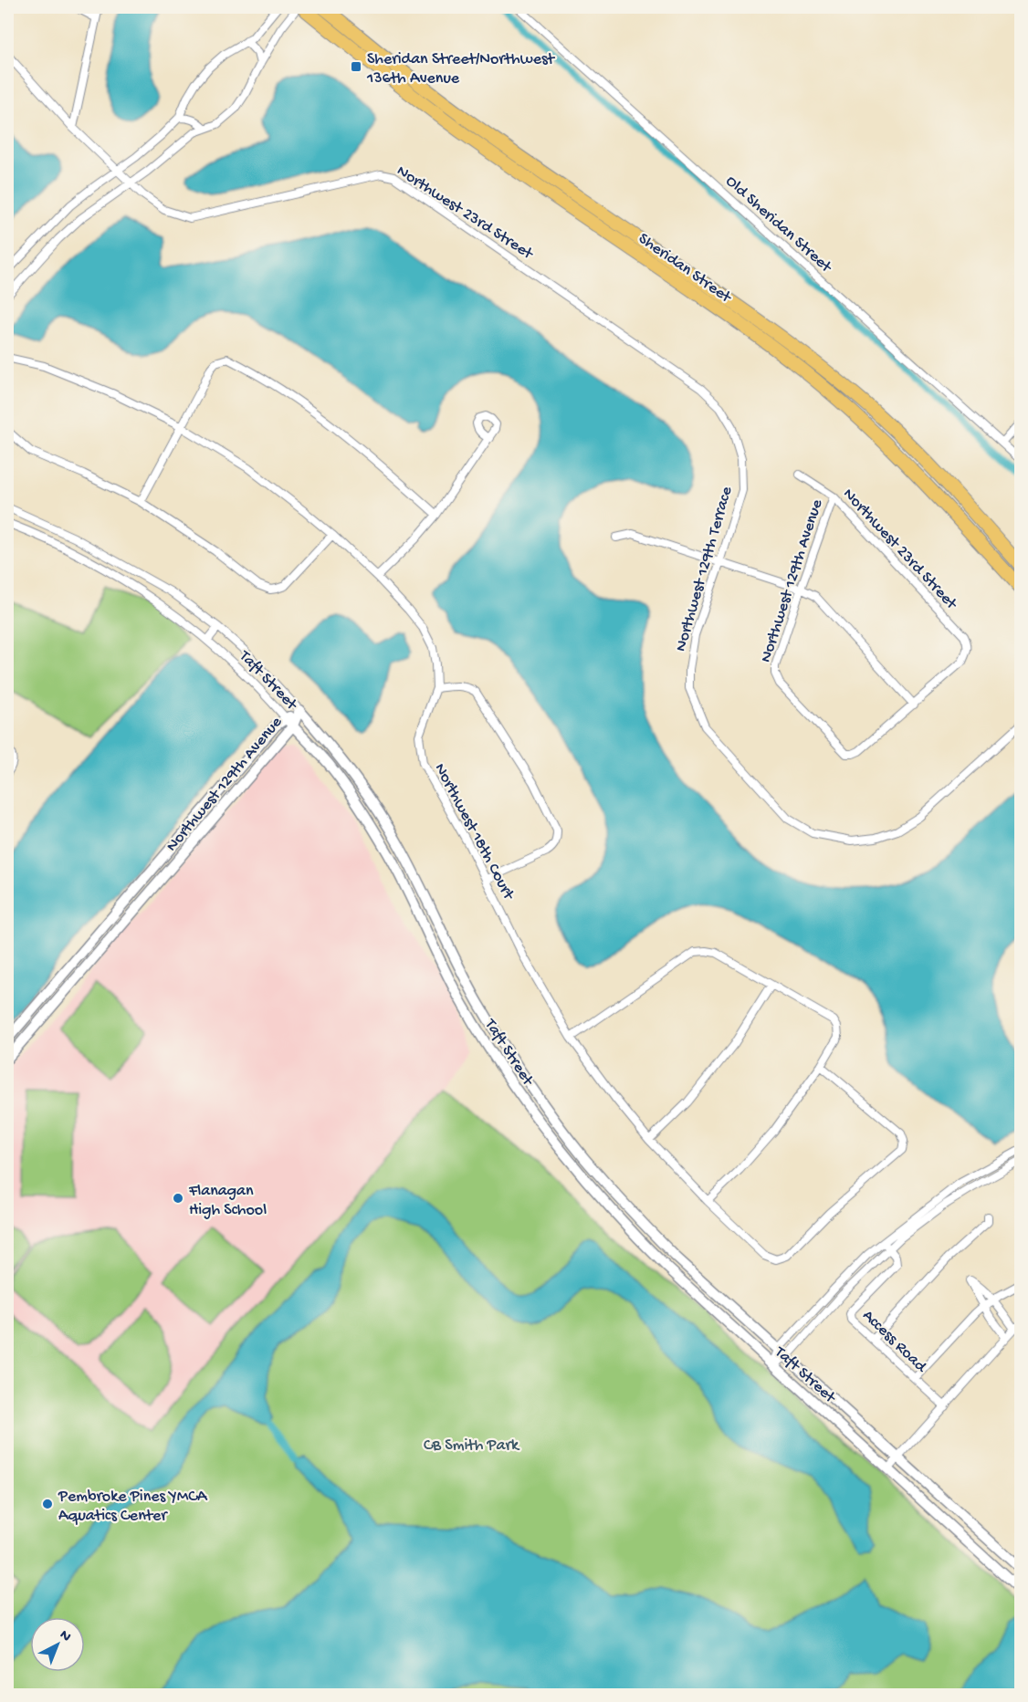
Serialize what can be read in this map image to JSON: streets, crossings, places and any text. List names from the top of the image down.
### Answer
{
  "streets": {
    "main road": ["Sheridan Street"],
    "street": [
      "Northwest 23rd Street",
      "Old Sheridan Street",
      "Northwest 129th Terrace",
      "Northwest 129th Avenue",
      "Taft Street",
      "Northwest 18th Court",
      "Access Road"
    ]
  },
  "crossings": [
    ["Northwest 23rd Street", "Northwest 129th Terrace"],
    ["Northwest 23rd Street", "Northwest 129th Avenue"],
    ["Northwest 129th Avenue", "Taft Street"]
  ],
  "parks": ["CB Smith Park"],
  "places": {
    "transit": ["Sheridan Street/Northwest 136th Avenue"],
    "other": ["Flanagan High School", "Pembroke Pines YMCA Aquatics Center"]
  },
  "north": "top right"
}
